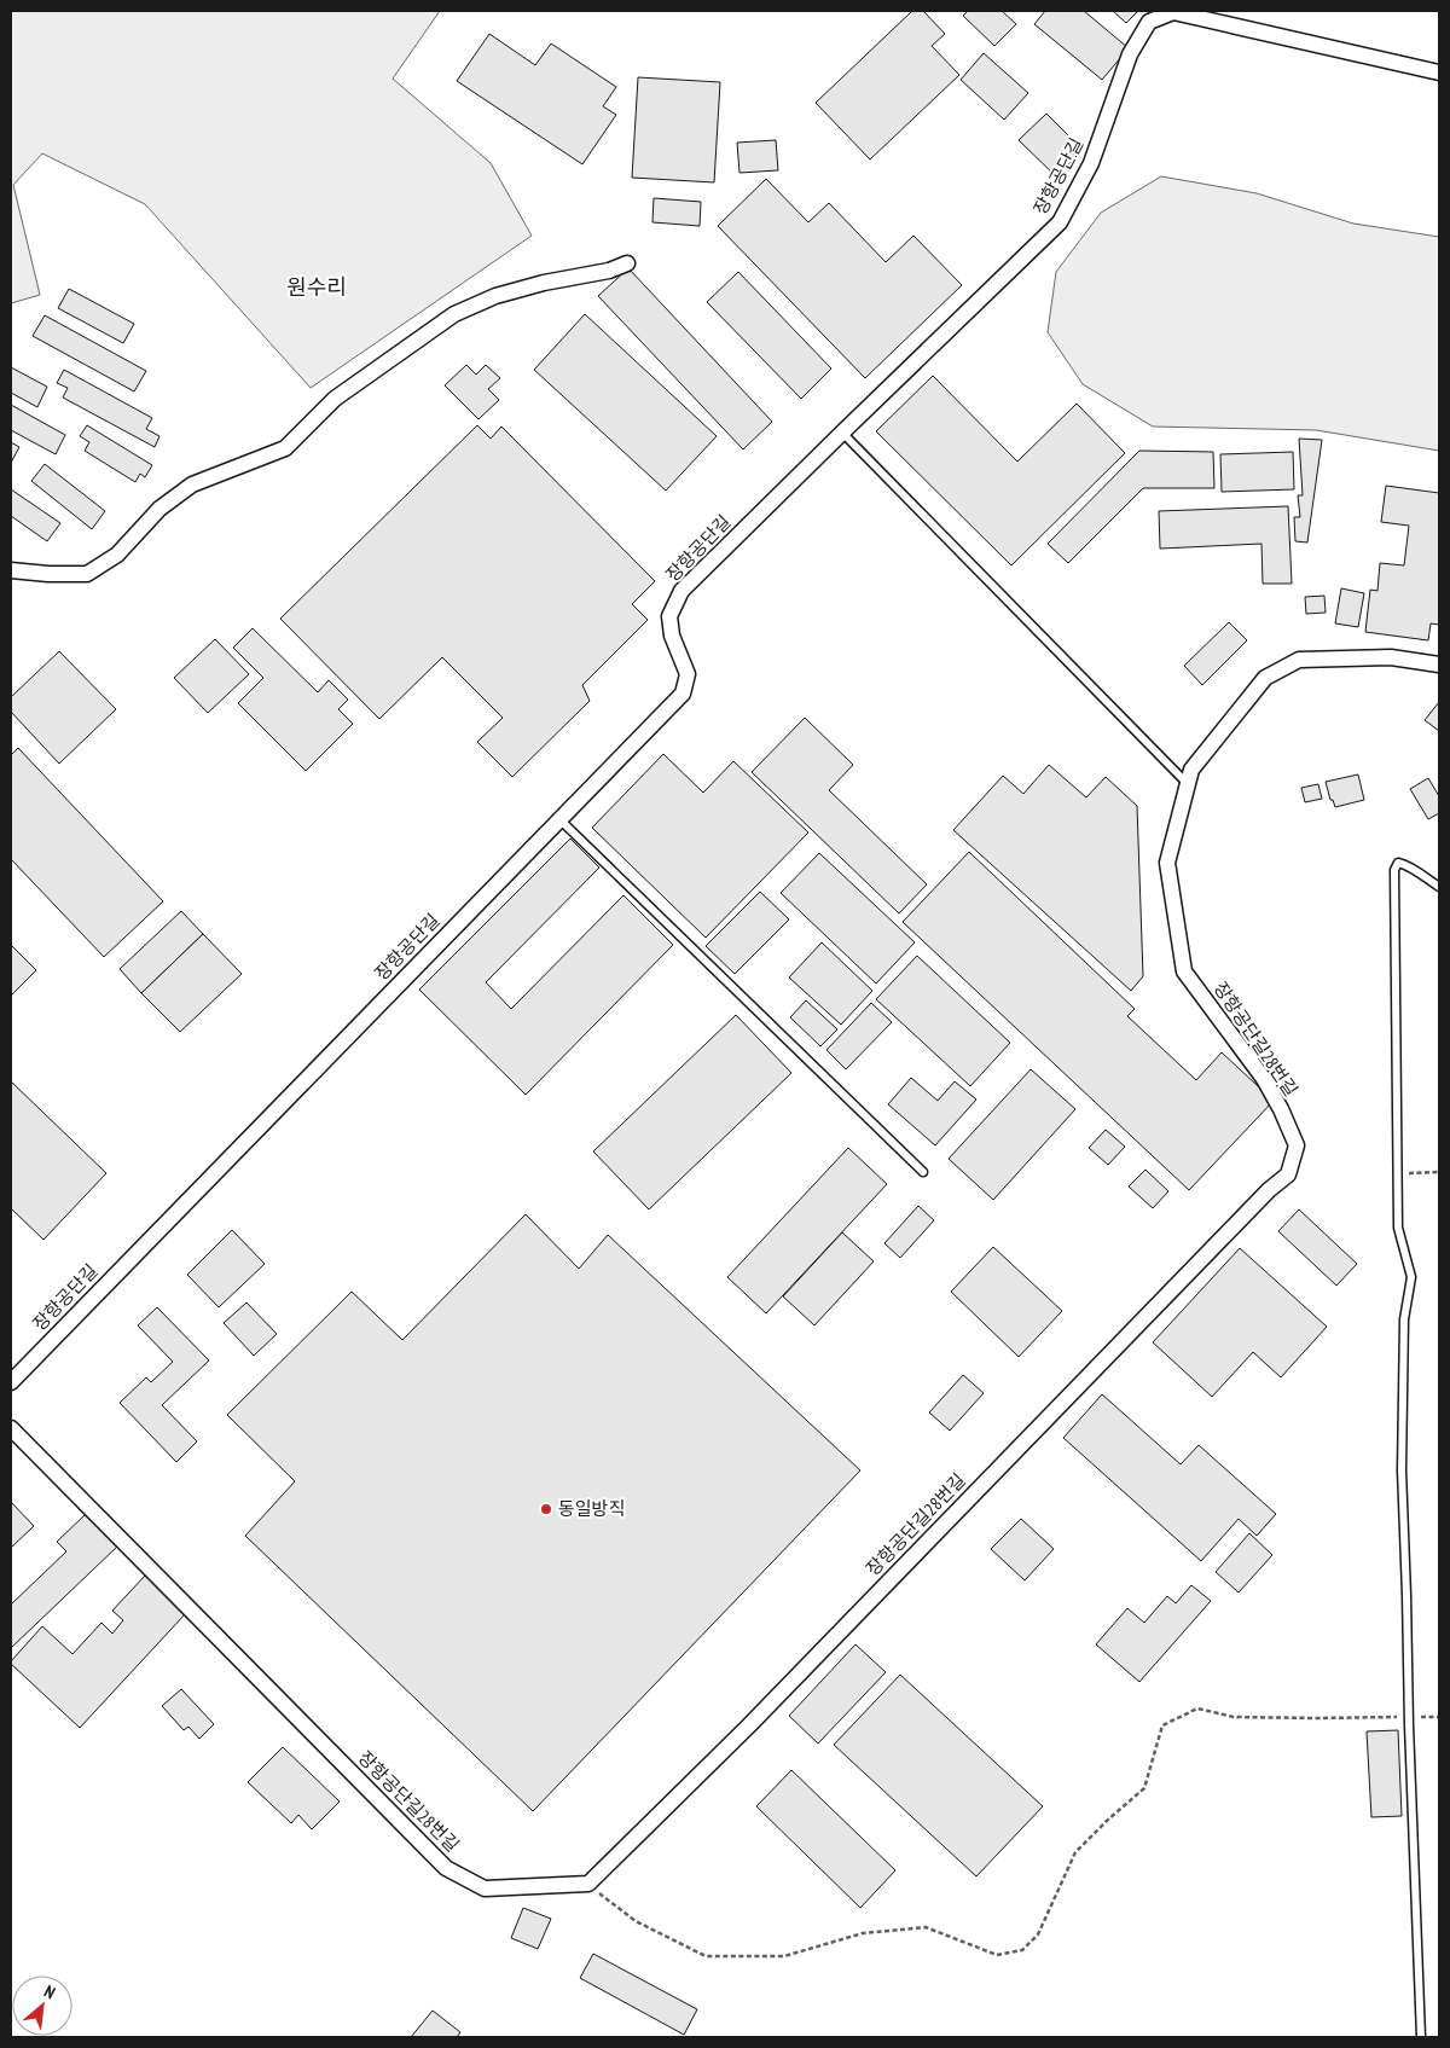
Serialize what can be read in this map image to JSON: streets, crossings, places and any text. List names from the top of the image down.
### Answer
{
  "streets": {
    "street": ["장항공단길", "장항공단길28번길"]
  },
  "districts": ["원수리"],
  "places": ["동일방직"],
  "north": "top right"
}
